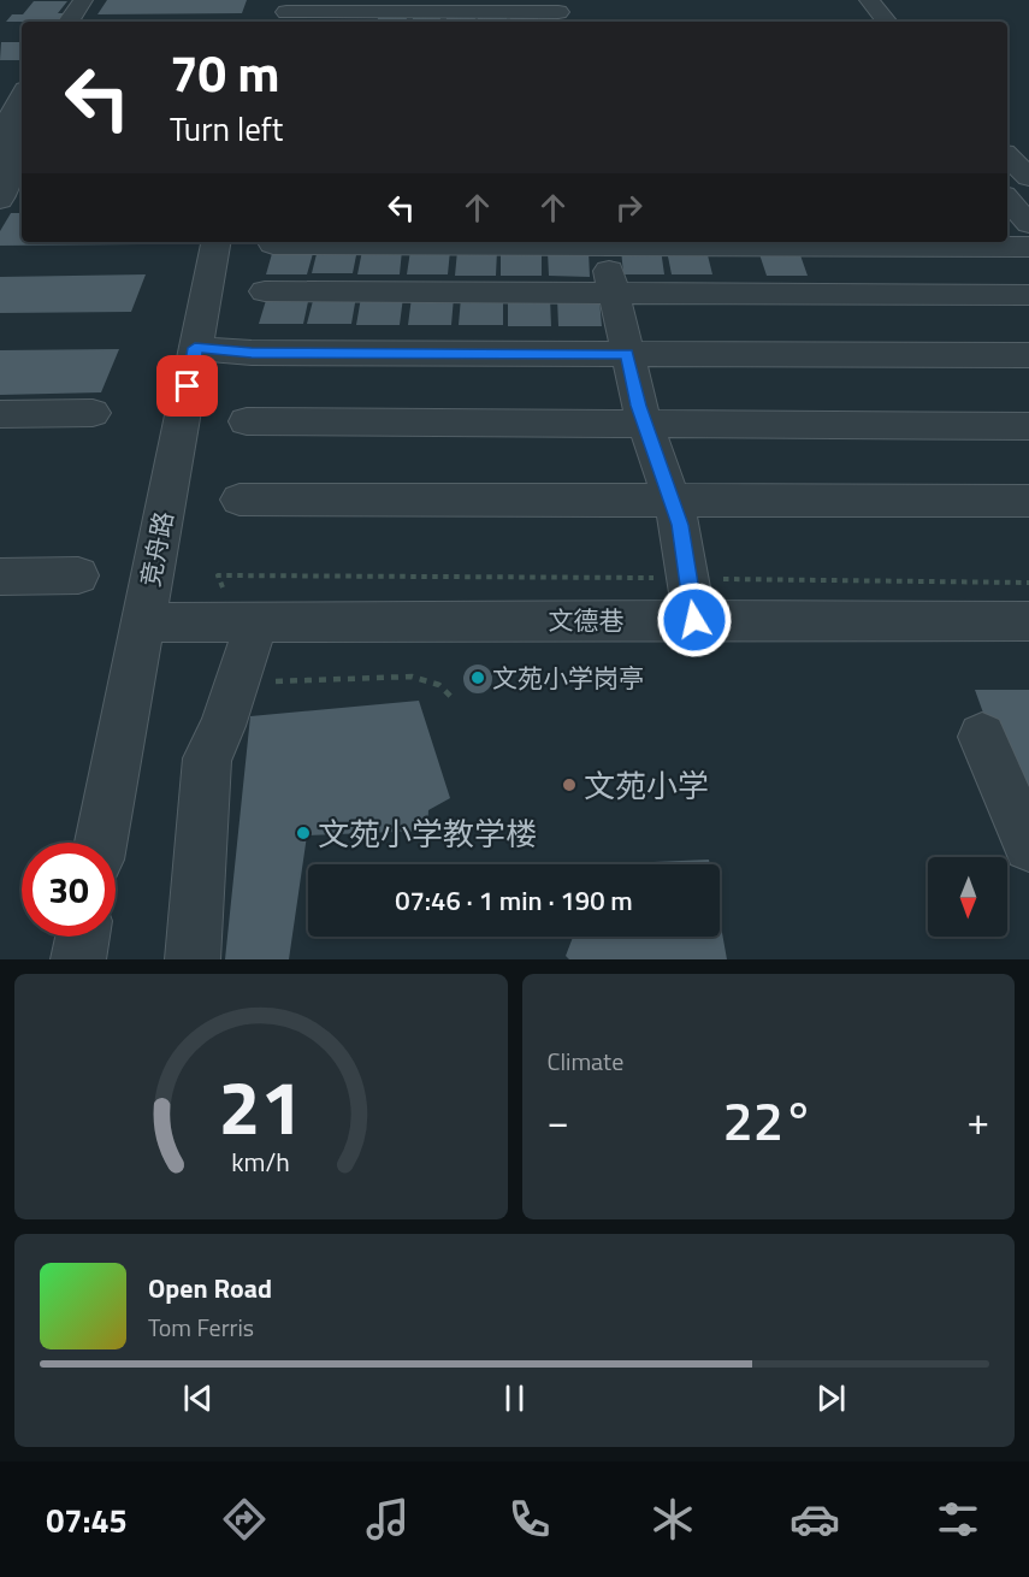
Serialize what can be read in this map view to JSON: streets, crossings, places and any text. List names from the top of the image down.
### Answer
{
  "streets": {
    "street": ["竞舟路", "文德巷"]
  },
  "crossings": [
    ["竞舟路", "文德巷"]
  ],
  "places": ["文苑小学岗亭", "文苑小学", "文苑小学教学楼"],
  "north": "bottom",
  "page": {
    "turn": ["70 m", "Turn left"],
    "limit": "30",
    "trip": "07:46 · 1 min · 190 m",
    "tile": "Climate",
    "heat": ["−", "22°", "+"],
    "song": ["Open Road", "Tom Ferris"],
    "tabs": "07:45",
    "gauge": ["21", "km/h"]
  }
}
